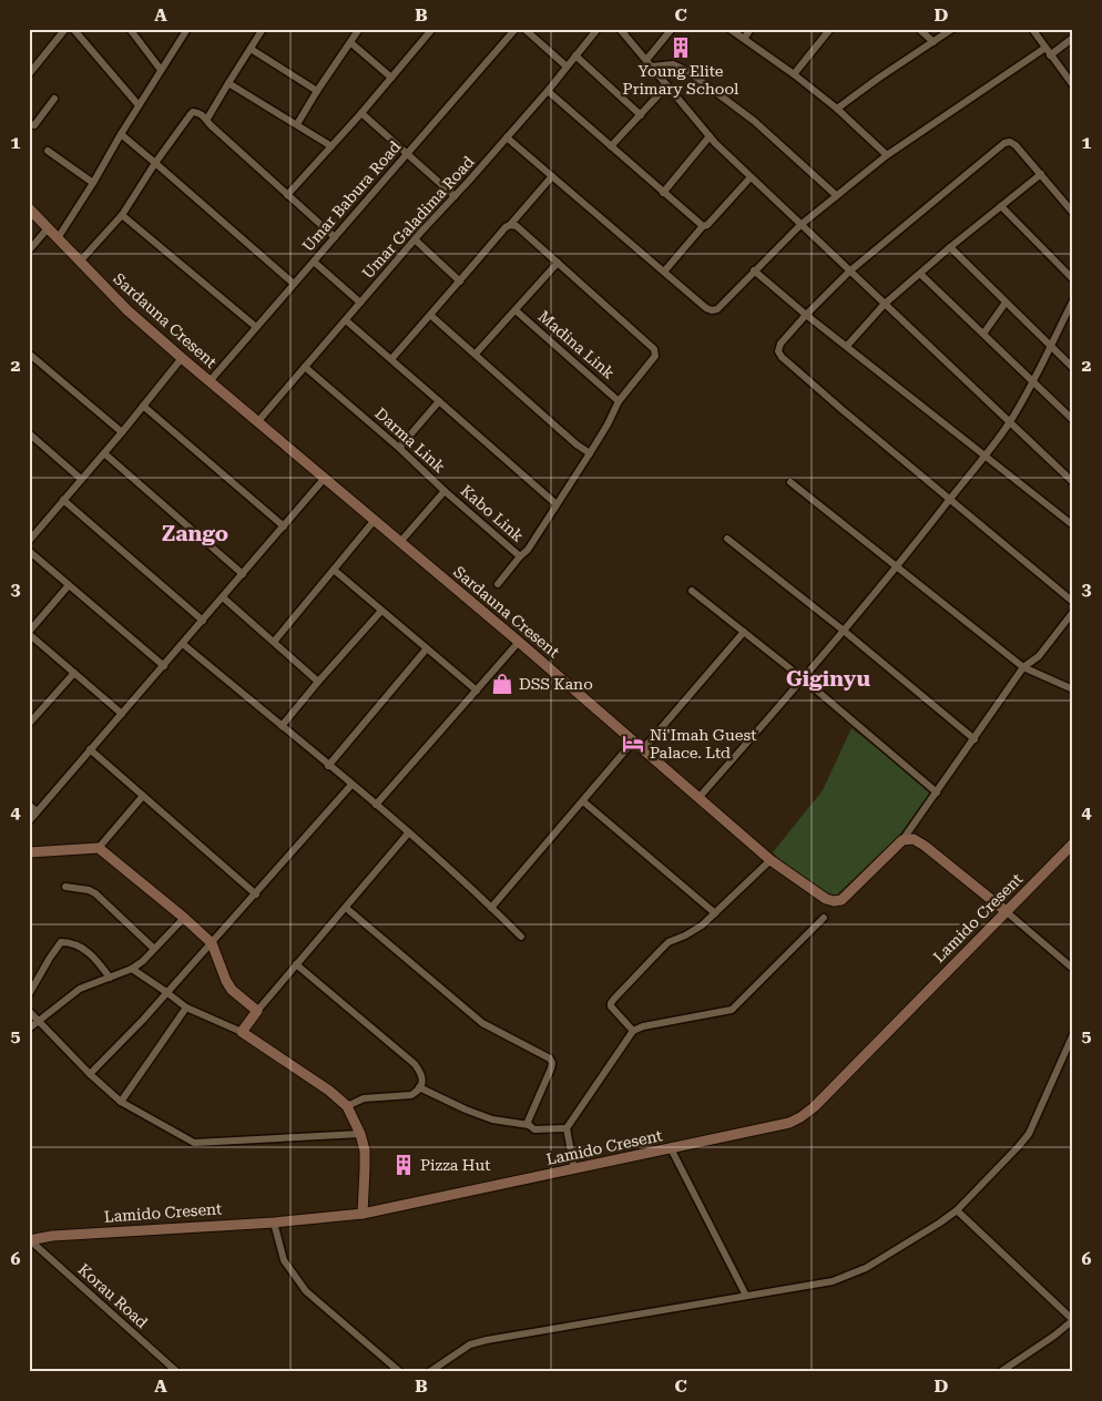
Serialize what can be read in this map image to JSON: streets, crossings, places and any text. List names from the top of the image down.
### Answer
{
  "streets": {
    "street": [
      "Umar Babura Road",
      "Umar Galadima Road",
      "Sardauna Cresent",
      "Madina Link",
      "Darma Link",
      "Kabo Link",
      "Lamido Cresent",
      "Korau Road"
    ]
  },
  "crossings": [
    ["Umar Babura Road", "Sardauna Cresent"],
    ["Umar Galadima Road", "Sardauna Cresent"],
    ["Umar Galadima Road", "Darma Link"],
    ["Sardauna Cresent", "Darma Link"],
    ["Darma Link", "Kabo Link"],
    ["Lamido Cresent", "Korau Road"]
  ],
  "districts": ["Zango", "Giginyu"],
  "places": {
    "building": ["Young Elite Primary School", "Pizza Hut"],
    "shop": ["DSS Kano"],
    "hotel": ["Ni'Imah Guest Palace. Ltd"]
  },
  "grid": {
    "columns": [
      "A",
      "B",
      "C",
      "D"
    ],
    "rows": [
      "1",
      "2",
      "3",
      "4",
      "5",
      "6"
    ]
  }
}
